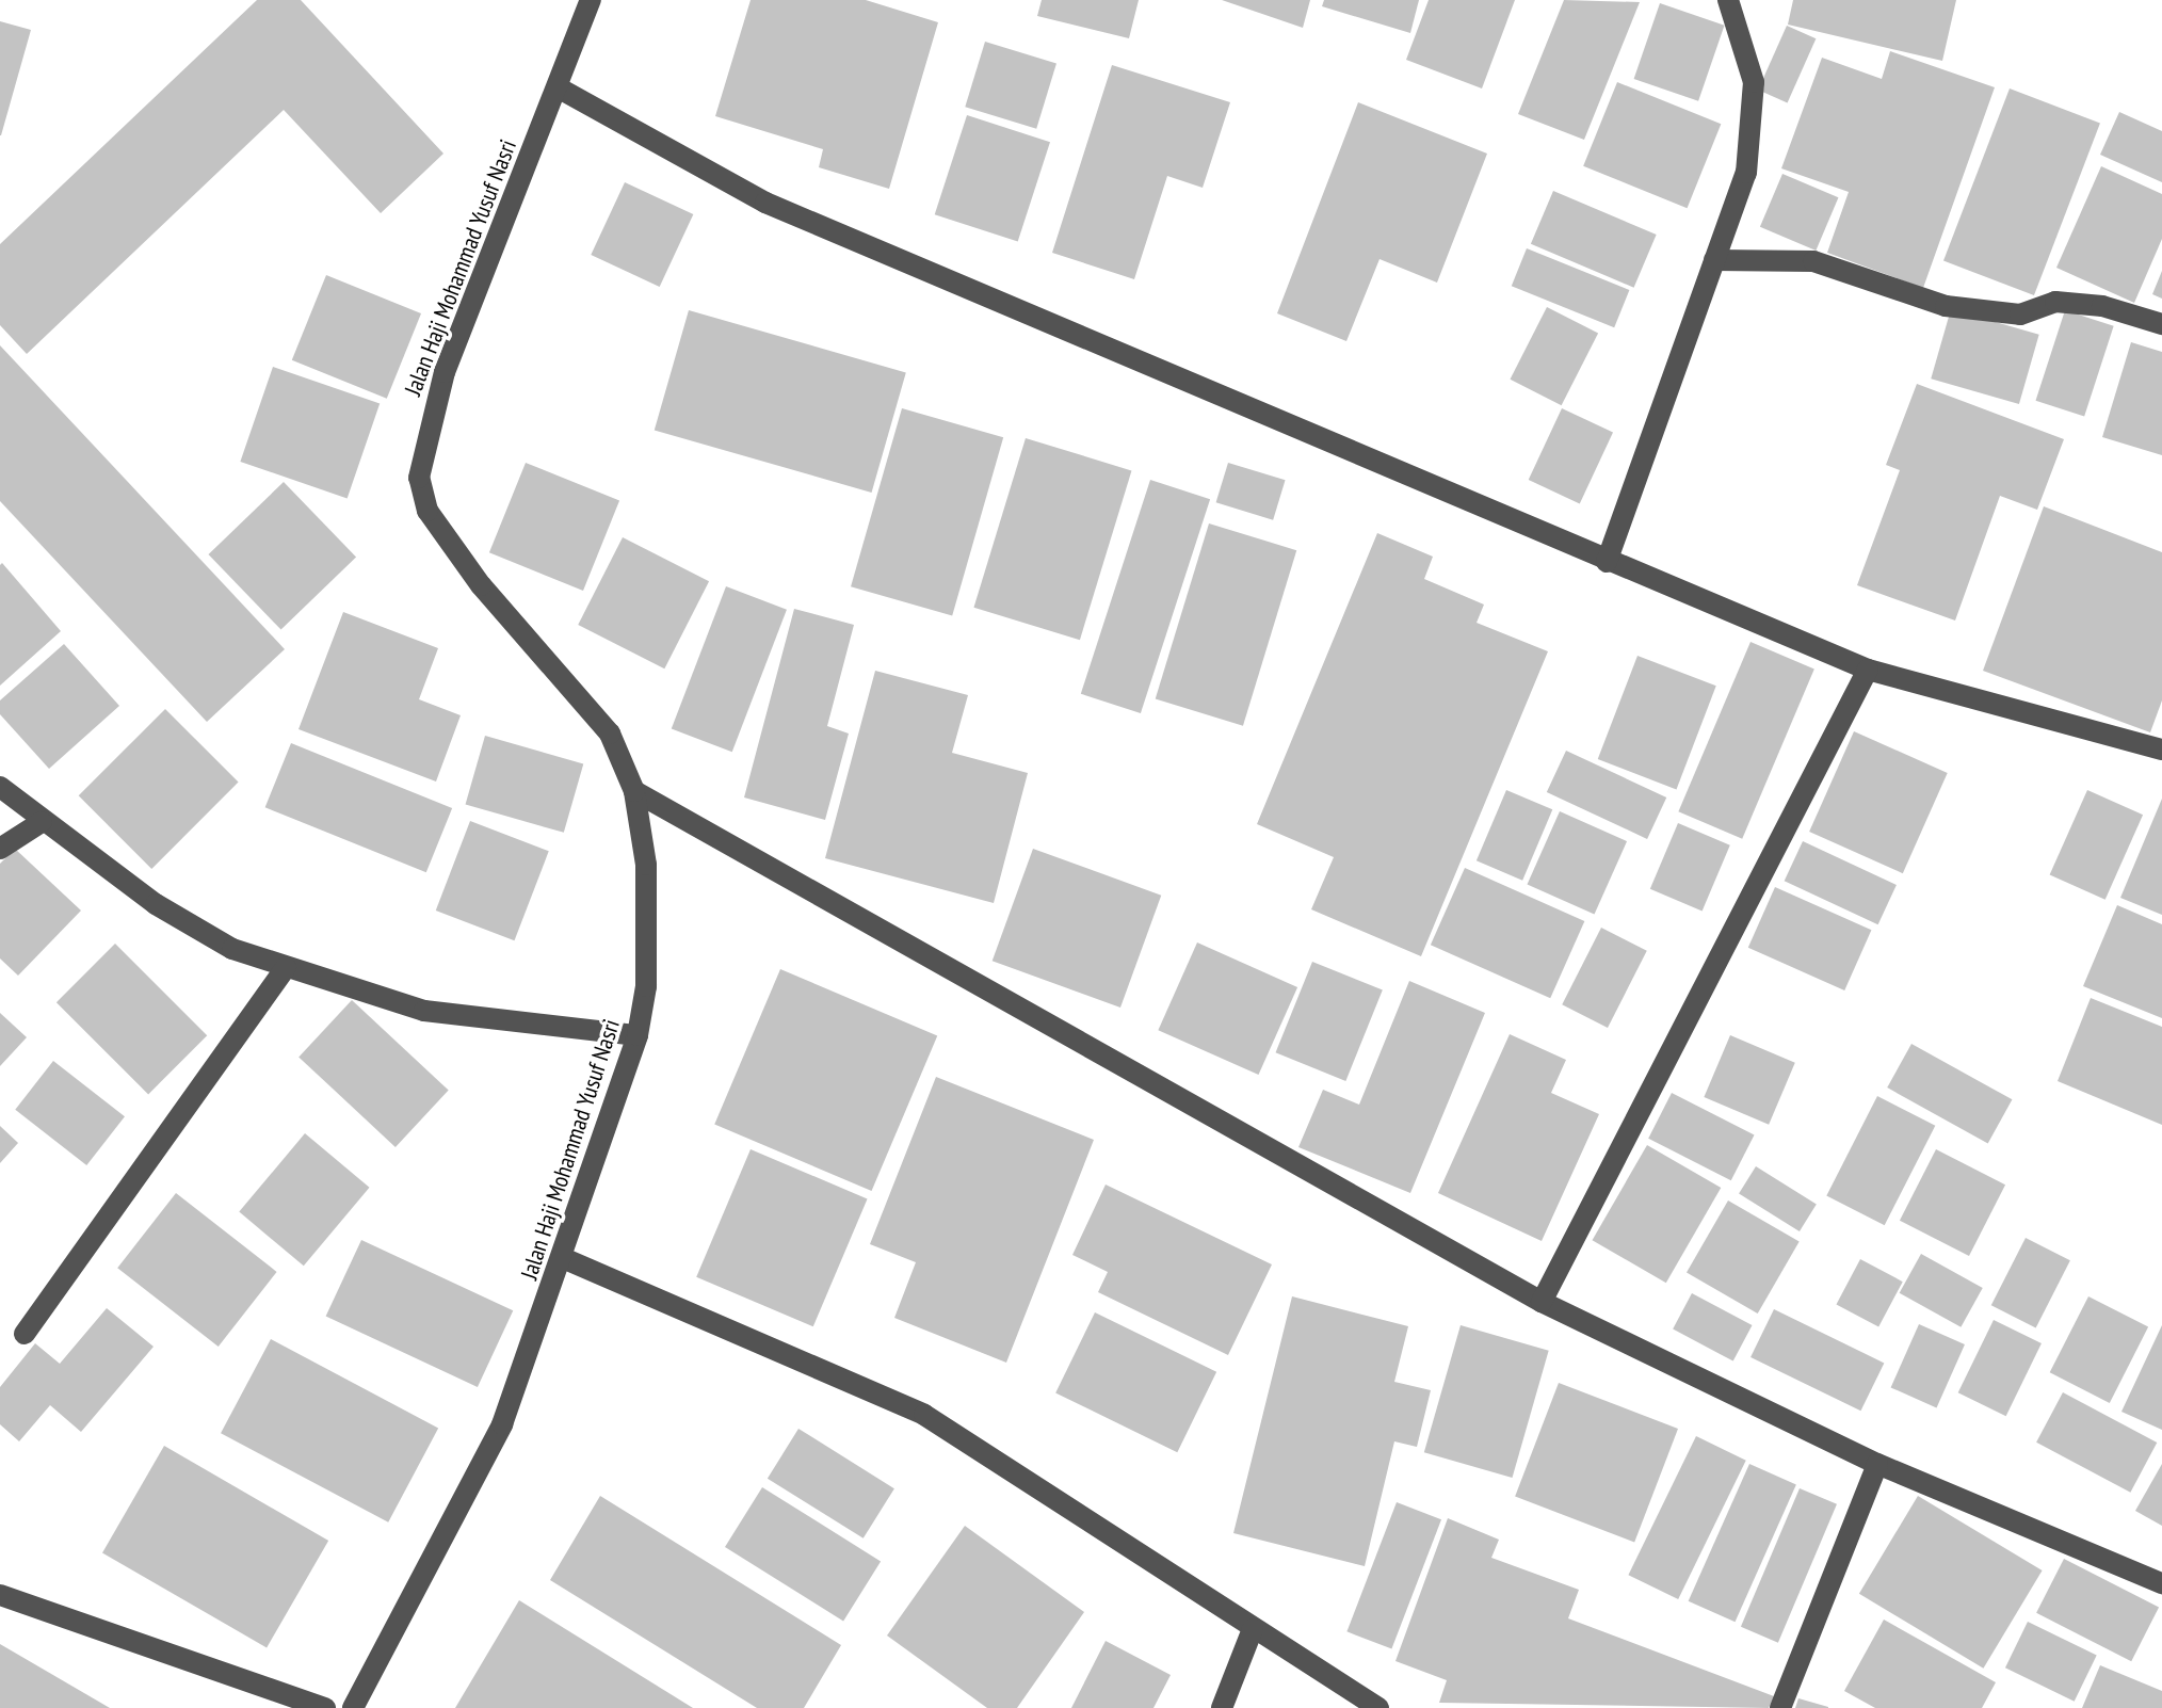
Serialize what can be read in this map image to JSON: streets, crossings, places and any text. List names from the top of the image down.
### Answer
{
  "streets": {
    "street": ["Jalan Haji Mohammad Yusuf Nasri"]
  }
}
